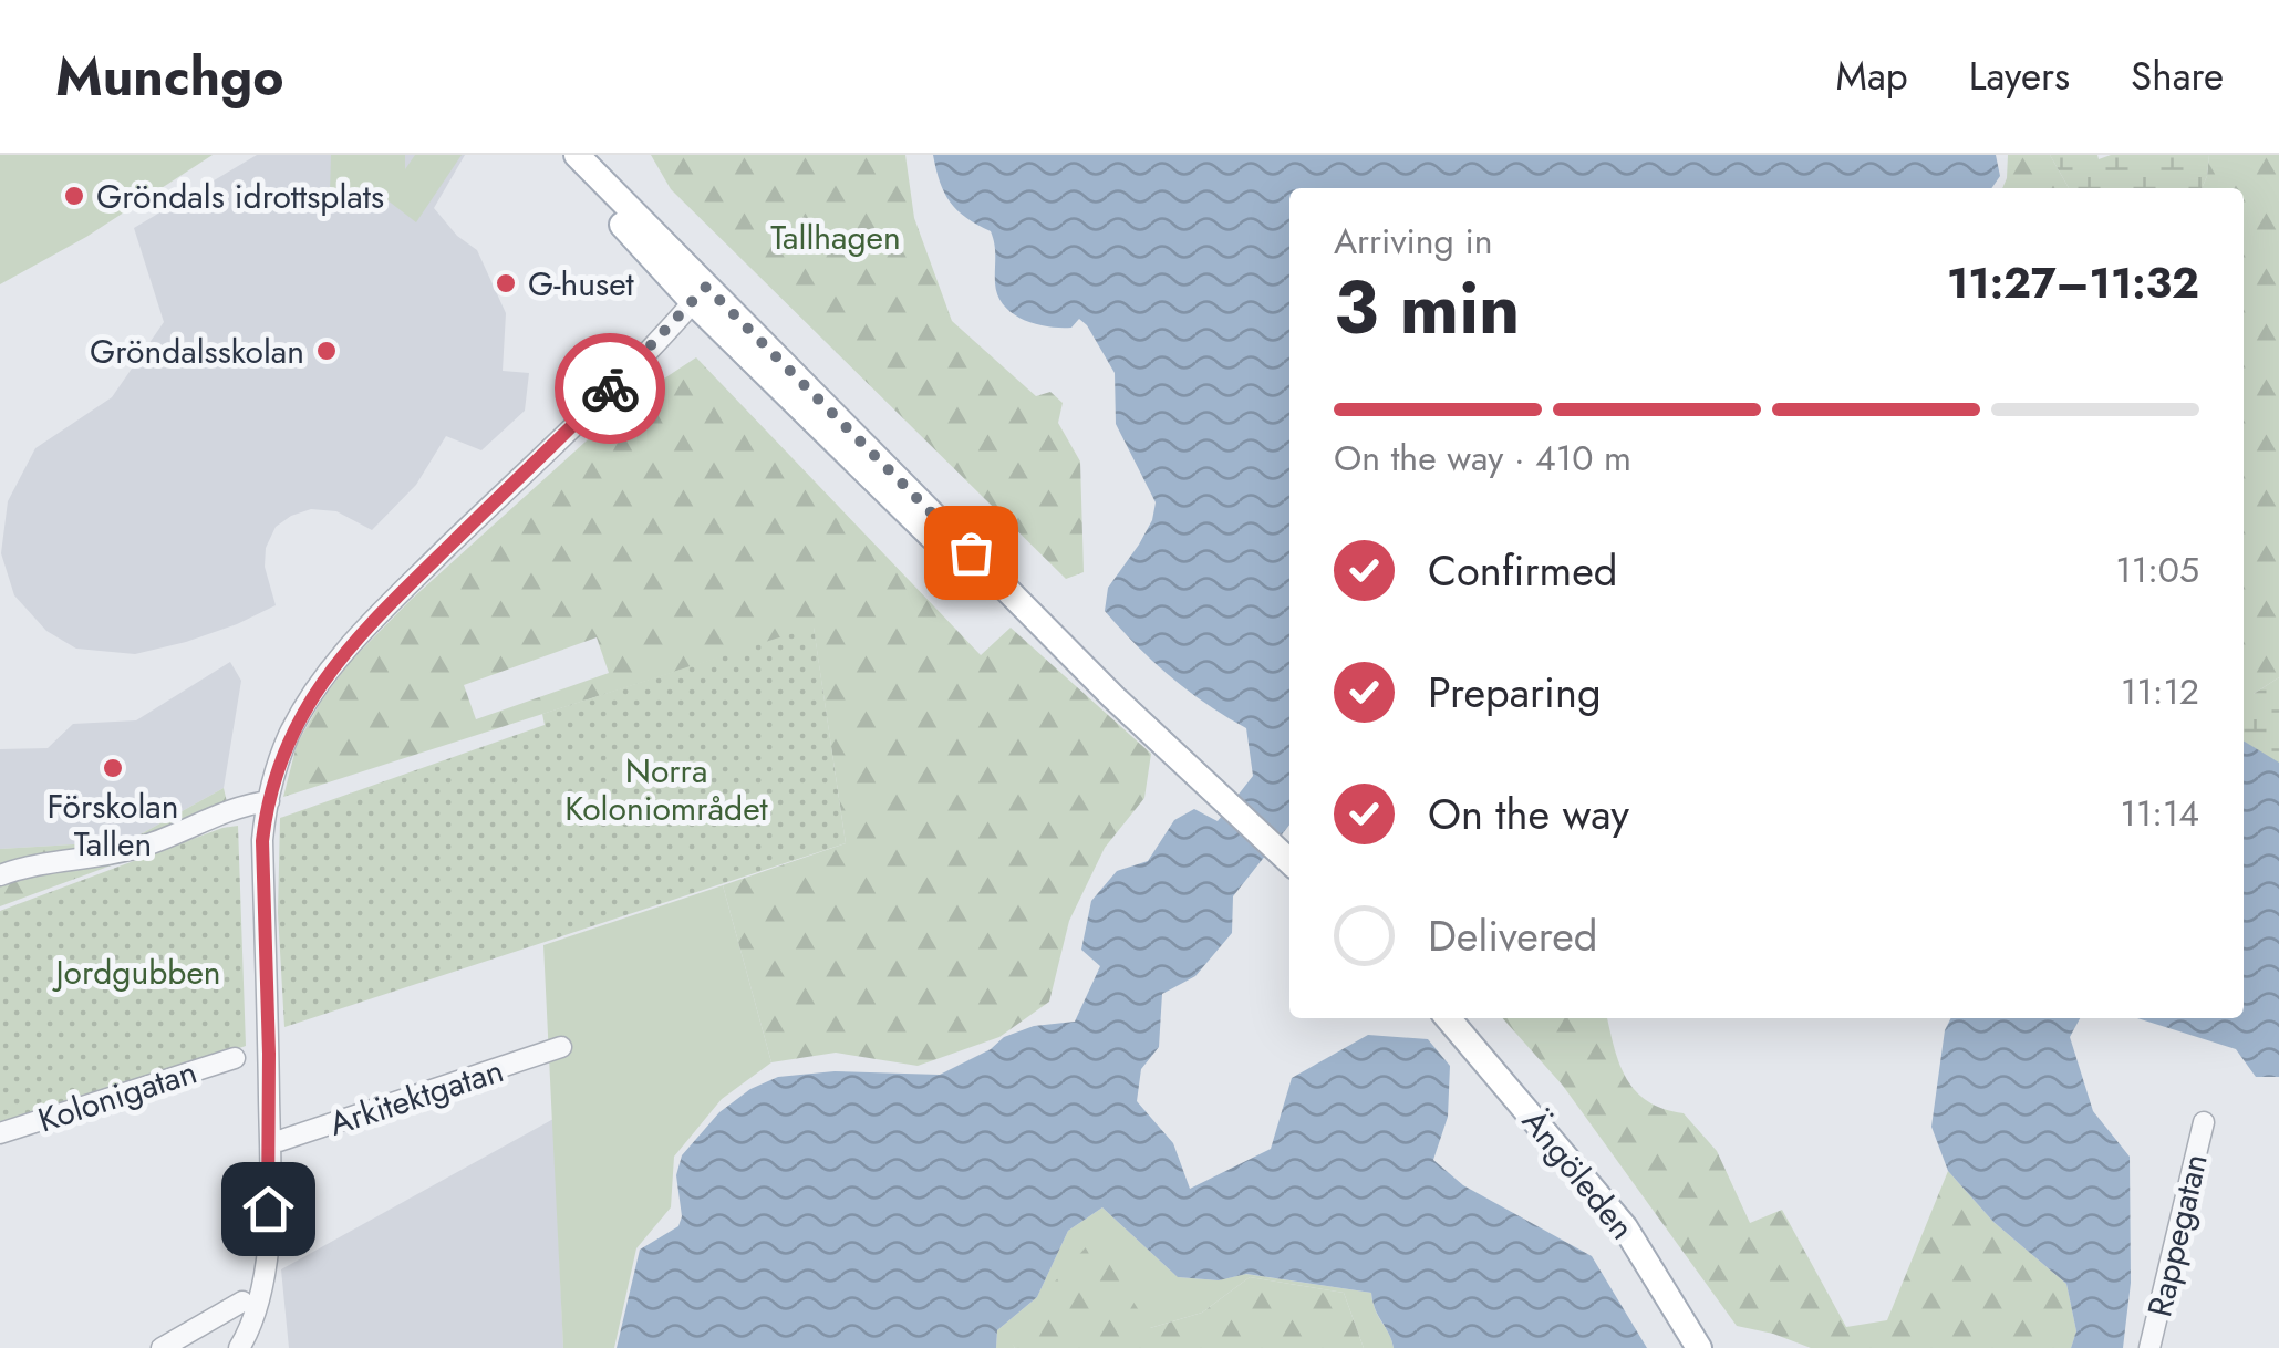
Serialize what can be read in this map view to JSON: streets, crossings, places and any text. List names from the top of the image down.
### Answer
{
  "streets": {
    "main road": ["Ängöleden"],
    "street": ["Kolonigatan", "Arkitektgatan", "Rappegatan"]
  },
  "parks": ["Tallhagen", "Norra Koloniområdet", "Jordgubben"],
  "places": [
    "Gröndals idrottsplats",
    "G-huset",
    "Gröndalsskolan",
    "Förskolan Tallen"
  ],
  "page": {
    "header": "Munchgo",
    "nav": ["Map", "Layers", "Share"],
    "heading": ["3 min", "Arriving in", "11:27–11:32"],
    "bar": "On the way · 410 m",
    "list": [
      ["Confirmed", "11:05"],
      ["Preparing", "11:12"],
      ["On the way", "11:14"],
      "Delivered"
    ]
  }
}
